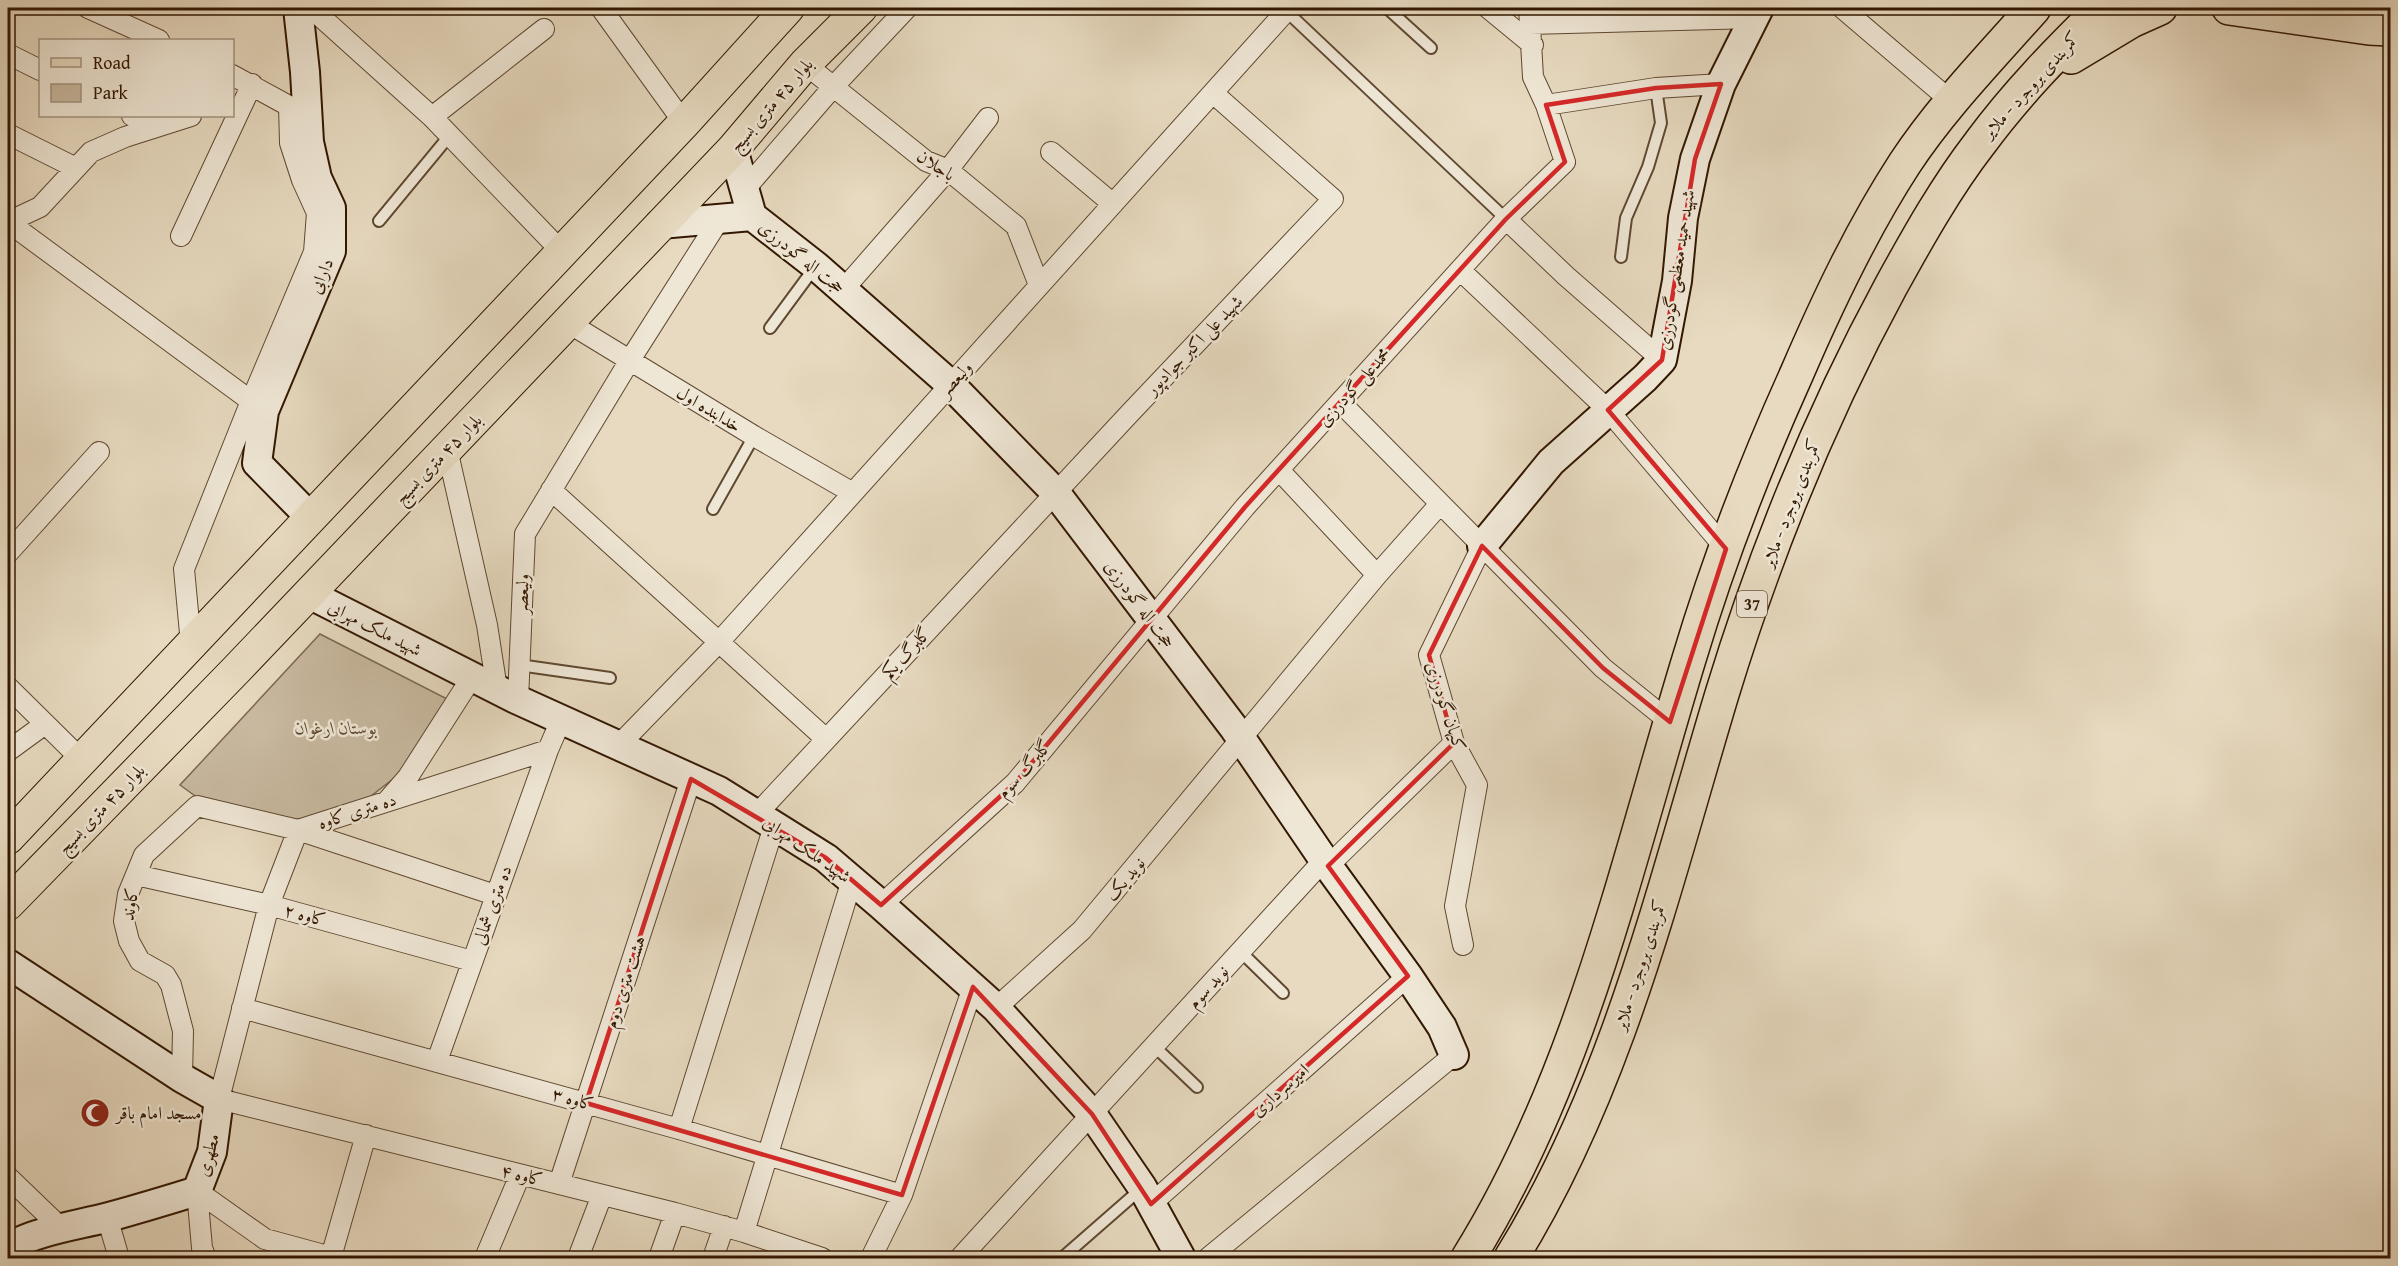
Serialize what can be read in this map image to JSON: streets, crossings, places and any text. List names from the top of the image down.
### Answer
{
  "streets": {
    "highway": ["کمربندی بروجرد - ملایر", "37"],
    "main road": ["بلوار ۴۵ متری بسیج"],
    "street": [
      "باجلان",
      "حجت اله گودرزی",
      "شهید حمید معظمی گودرزی",
      "دارابی",
      "شهید علی اکبر جوادپور",
      "ولیعصر",
      "محمدعلی گودرزی",
      "خدابنده اول",
      "شهید ملک مهرابی",
      "گلبرگ یکم",
      "کیهان گودرزی",
      "گلبرگ سوم",
      "ده متری کاوه",
      "نوید یک",
      "کاوند",
      "ده متری شمالی",
      "کاوه ۲",
      "هشت متری دوم",
      "نوید سوم",
      "امیرسرداری",
      "کاوه ۳",
      "مطهری",
      "کاوه ۴"
    ]
  },
  "crossings": [
    ["بلوار ۴۵ متری بسیج", "باجلان"],
    ["بلوار ۴۵ متری بسیج", "حجت اله گودرزی"],
    ["بلوار ۴۵ متری بسیج", "خدابنده اول"],
    ["بلوار ۴۵ متری بسیج", "شهید ملک مهرابی"],
    ["باجلان", "ولیعصر"],
    ["حجت اله گودرزی", "شهید علی اکبر جوادپور"],
    ["حجت اله گودرزی", "ولیعصر"],
    ["حجت اله گودرزی", "محمدعلی گودرزی"],
    ["حجت اله گودرزی", "گلبرگ یکم"],
    ["حجت اله گودرزی", "گلبرگ سوم"],
    ["حجت اله گودرزی", "نوید یک"],
    ["حجت اله گودرزی", "نوید سوم"],
    ["حجت اله گودرزی", "امیرسرداری"],
    ["شهید حمید معظمی گودرزی", "کیهان گودرزی"],
    ["شهید علی اکبر جوادپور", "ولیعصر"],
    ["شهید علی اکبر جوادپور", "گلبرگ یکم"],
    ["ولیعصر", "خدابنده اول"],
    ["ولیعصر", "شهید ملک مهرابی"],
    ["محمدعلی گودرزی", "گلبرگ سوم"],
    ["شهید ملک مهرابی", "گلبرگ یکم"],
    ["شهید ملک مهرابی", "گلبرگ سوم"],
    ["شهید ملک مهرابی", "نوید یک"],
    ["شهید ملک مهرابی", "هشت متری دوم"],
    ["شهید ملک مهرابی", "نوید سوم"],
    ["شهید ملک مهرابی", "امیرسرداری"],
    ["کیهان گودرزی", "نوید سوم"],
    ["ده متری کاوه", "کاوند"],
    ["ده متری کاوه", "ده متری شمالی"],
    ["ده متری کاوه", "کاوه ۲"],
    ["ده متری کاوه", "کاوه ۳"],
    ["ده متری کاوه", "مطهری"],
    ["ده متری کاوه", "کاوه ۴"],
    ["کاوند", "کاوه ۲"],
    ["ده متری شمالی", "کاوه ۲"],
    ["ده متری شمالی", "کاوه ۳"],
    ["هشت متری دوم", "کاوه ۳"],
    ["هشت متری دوم", "کاوه ۴"],
    ["مطهری", "کاوه ۴"]
  ],
  "parks": ["بوستان ارغوان"],
  "places": {
    "mosque": ["مسجد امام باقر"]
  },
  "legend": ["Road", "Park"]
}
